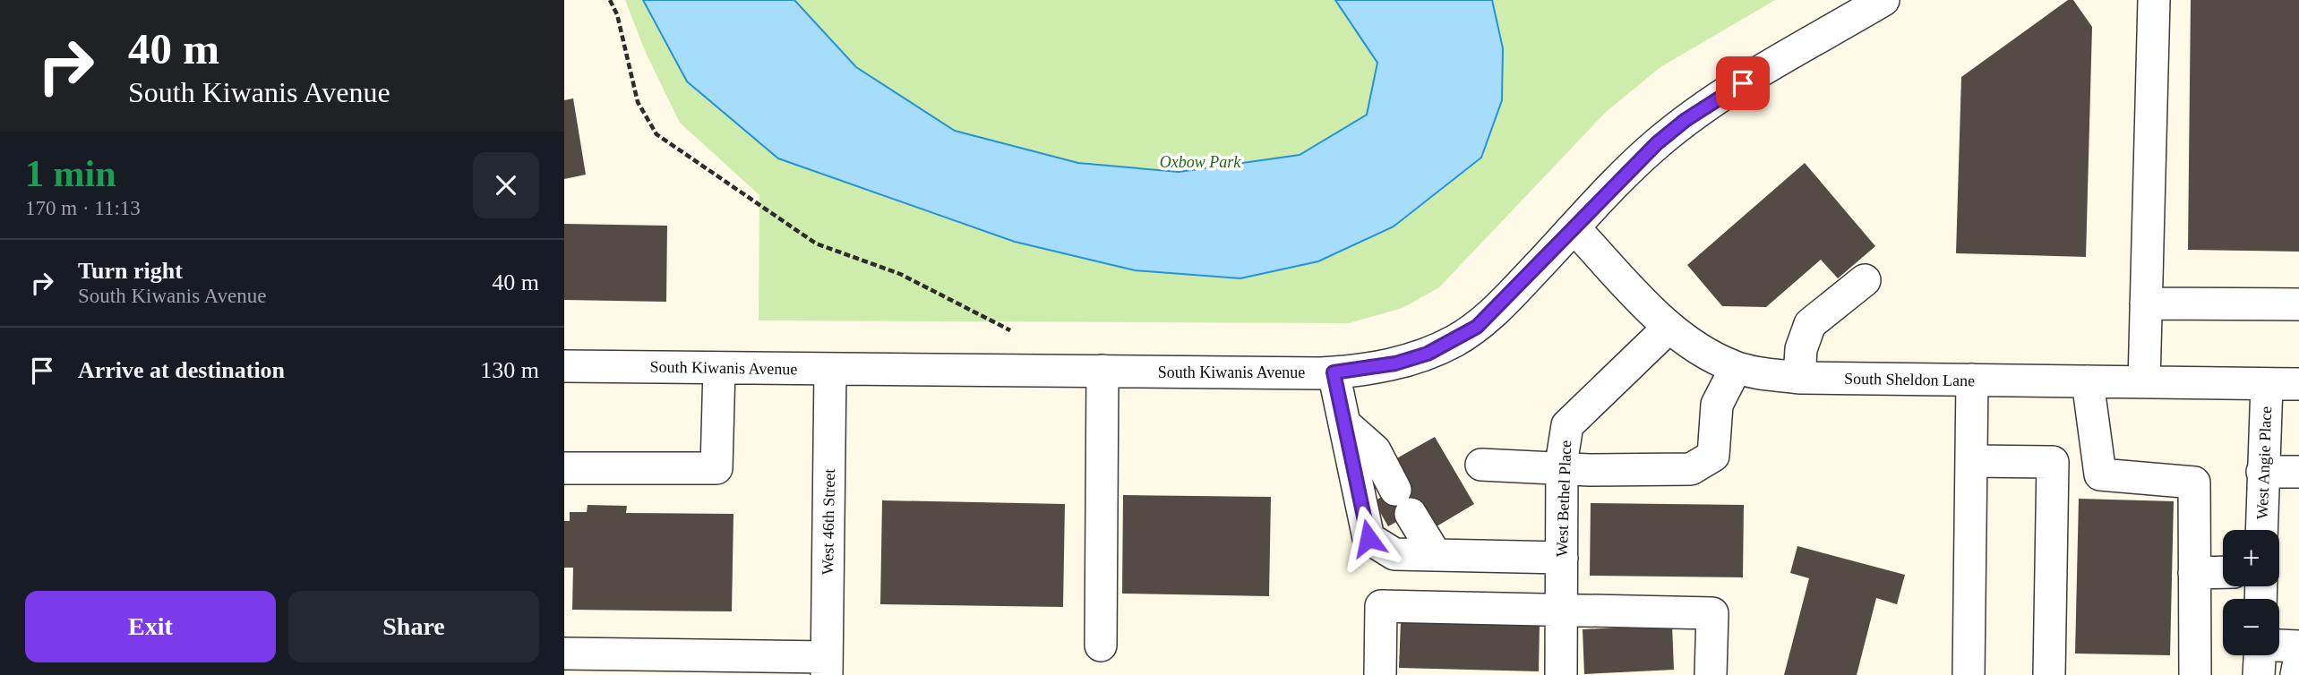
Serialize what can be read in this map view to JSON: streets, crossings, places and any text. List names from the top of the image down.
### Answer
{
  "streets": {
    "street": [
      "South Kiwanis Avenue",
      "South Sheldon Lane",
      "West Angie Place",
      "West Bethel Place",
      "West 46th Street"
    ]
  },
  "crossings": [
    ["South Kiwanis Avenue", "South Sheldon Lane"],
    ["South Kiwanis Avenue", "West 46th Street"],
    ["South Sheldon Lane", "West Angie Place"],
    ["South Sheldon Lane", "West Bethel Place"]
  ],
  "parks": ["Oxbow Park"],
  "page": {
    "turn": ["40 m", "South Kiwanis Avenue"],
    "heading": ["1 min", "170 m · 11:13"],
    "list": [
      {
        "name": "Turn right",
        "note": "South Kiwanis Avenue",
        "value": "40 m"
      },
      {
        "name": "Arrive at destination",
        "value": "130 m"
      }
    ],
    "map_buttons": ["+", "−"],
    "buttons": ["Exit", "Share"]
  }
}
